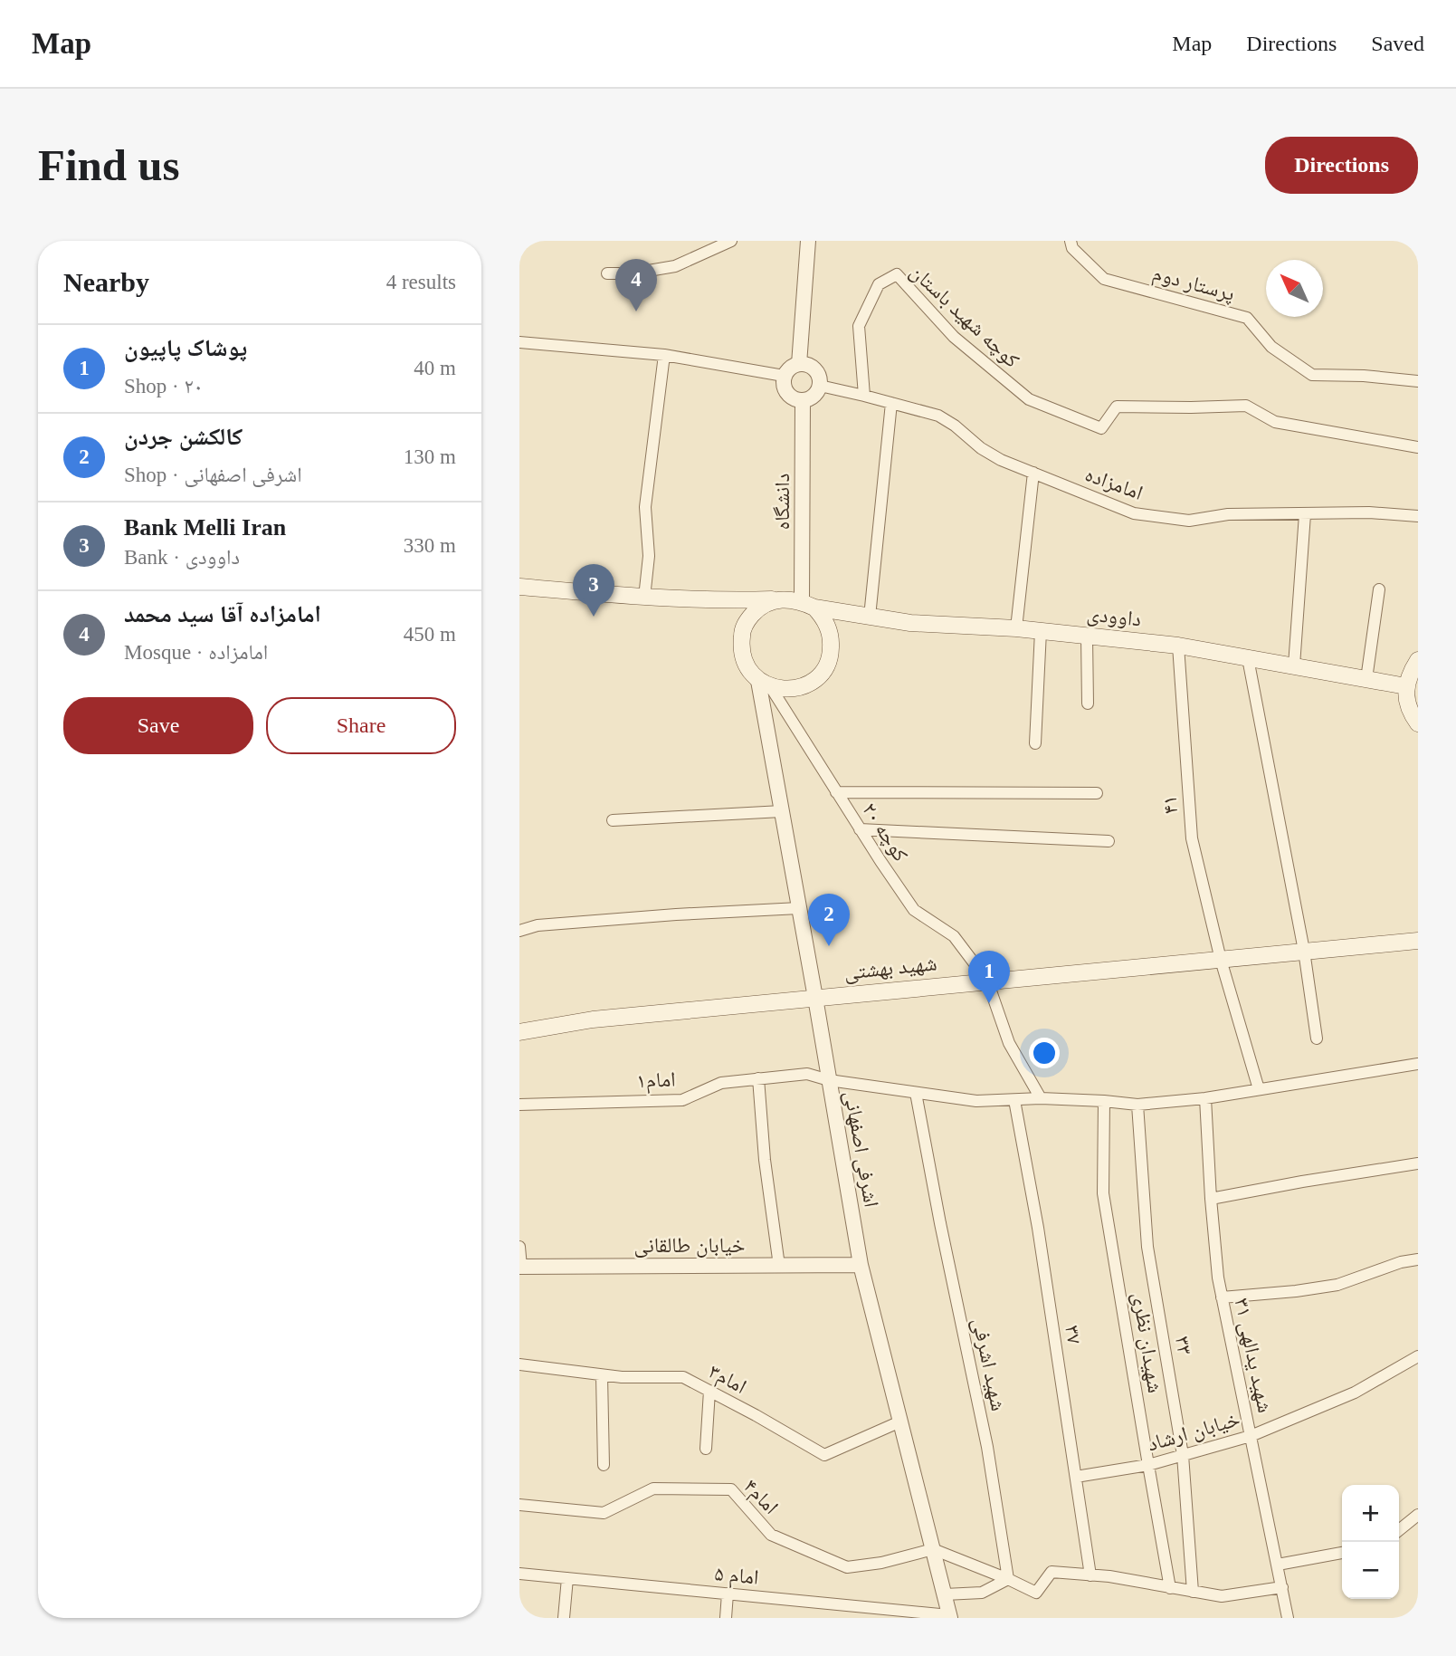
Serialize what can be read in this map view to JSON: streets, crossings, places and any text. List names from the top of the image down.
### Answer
{
  "streets": {
    "main road": ["داوودی", "شهید بهشتی"],
    "street": [
      "پرستار دوم",
      "کوچه شهید باستان",
      "امامزاده",
      "دانشگاه",
      "۴۱",
      "کوچه ۲۰",
      "امام۱",
      "اشرفی اصفهانی",
      "خیابان طالقانی",
      "۳۷",
      "شهیدان نظری",
      "۳۳",
      "۳۱ شهید یدالهی",
      "شهید اشرفی",
      "امام۳",
      "خیابان ارشاد",
      "امام۴",
      "امام ۵"
    ]
  },
  "crossings": [
    ["کوچه شهید باستان", "امامزاده"],
    ["امامزاده", "دانشگاه"],
    ["دانشگاه", "داوودی"],
    ["دانشگاه", "کوچه ۲۰"],
    ["دانشگاه", "اشرفی اصفهانی"],
    ["داوودی", "۴۱"],
    ["داوودی", "کوچه ۲۰"],
    ["داوودی", "اشرفی اصفهانی"],
    ["۴۱", "شهید بهشتی"],
    ["۴۱", "امام۱"],
    ["کوچه ۲۰", "شهید بهشتی"],
    ["کوچه ۲۰", "امام۱"],
    ["کوچه ۲۰", "اشرفی اصفهانی"],
    ["شهید بهشتی", "اشرفی اصفهانی"],
    ["امام۱", "اشرفی اصفهانی"],
    ["امام۱", "۳۷"],
    ["امام۱", "شهیدان نظری"],
    ["امام۱", "۳۳"],
    ["امام۱", "۳۱ شهید یدالهی"],
    ["امام۱", "شهید اشرفی"],
    ["اشرفی اصفهانی", "خیابان طالقانی"],
    ["اشرفی اصفهانی", "امام۳"],
    ["اشرفی اصفهانی", "امام۴"],
    ["اشرفی اصفهانی", "امام ۵"],
    ["۳۷", "خیابان ارشاد"],
    ["شهیدان نظری", "خیابان ارشاد"],
    ["۳۳", "خیابان ارشاد"],
    ["۳۱ شهید یدالهی", "خیابان ارشاد"]
  ],
  "north": "top left",
  "page": {
    "header": "Map",
    "nav": ["Map", "Directions", "Saved"],
    "buttons": [
      "Directions",
      ["Save", "Share"]
    ],
    "title": "Find us",
    "heading": ["Nearby", "4 results"],
    "pins": [
      "4",
      "3",
      "2",
      "1"
    ],
    "list": [
      {
        "mark": "1",
        "name": "پوشاک پاپیون",
        "note": "Shop · ۲۰",
        "value": "40 m"
      },
      {
        "mark": "2",
        "name": "کالکشن جردن",
        "note": "Shop · اشرفی اصفهانی",
        "value": "130 m"
      },
      {
        "mark": "3",
        "name": "Bank Melli Iran",
        "note": "Bank · داوودی",
        "value": "330 m"
      },
      {
        "mark": "4",
        "name": "امامزاده آقا سید محمد",
        "note": "Mosque · امامزاده",
        "value": "450 m"
      }
    ],
    "map_buttons": ["+", "−"]
  }
}
